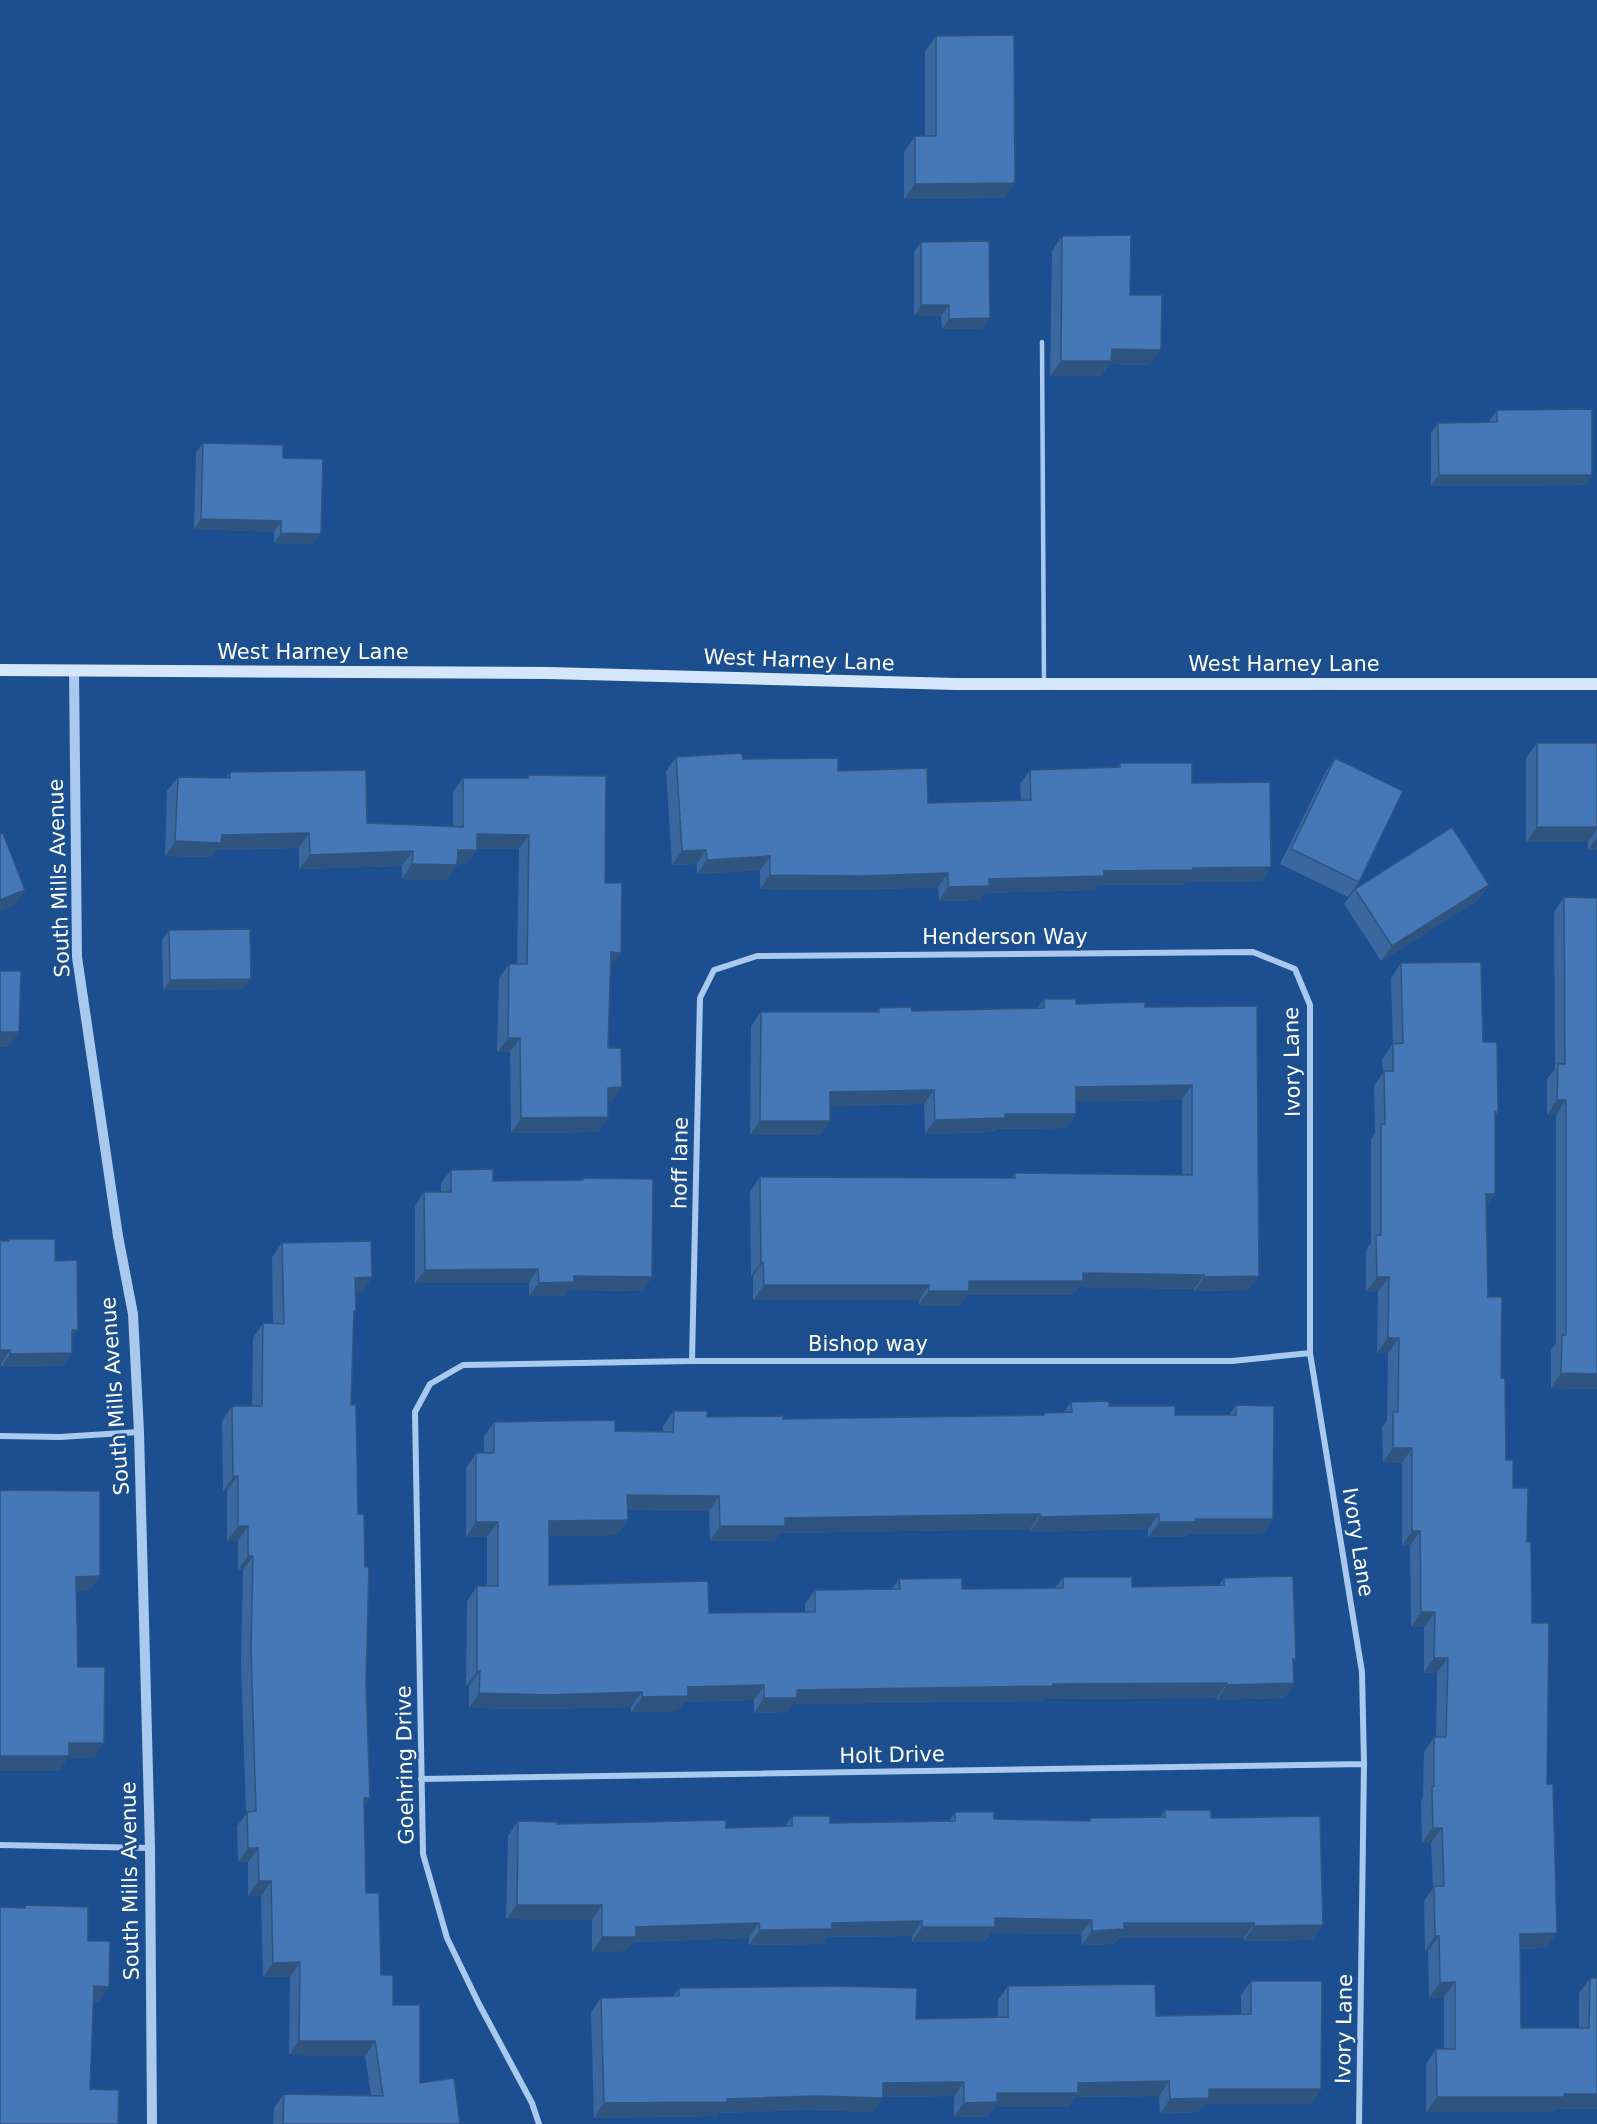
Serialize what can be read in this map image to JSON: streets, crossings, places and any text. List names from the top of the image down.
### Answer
{
  "streets": {
    "main road": ["West Harney Lane"],
    "street": [
      "South Mills Avenue",
      "Henderson Way",
      "Ivory Lane",
      "hoff lane",
      "Bishop way",
      "Holt Drive",
      "Goehring Drive"
    ]
  },
  "crossings": [
    ["West Harney Lane", "South Mills Avenue"],
    ["Henderson Way", "Ivory Lane"],
    ["Henderson Way", "hoff lane"],
    ["Ivory Lane", "Bishop way"],
    ["Ivory Lane", "Holt Drive"],
    ["hoff lane", "Bishop way"],
    ["Bishop way", "Goehring Drive"],
    ["Holt Drive", "Goehring Drive"]
  ]
}
